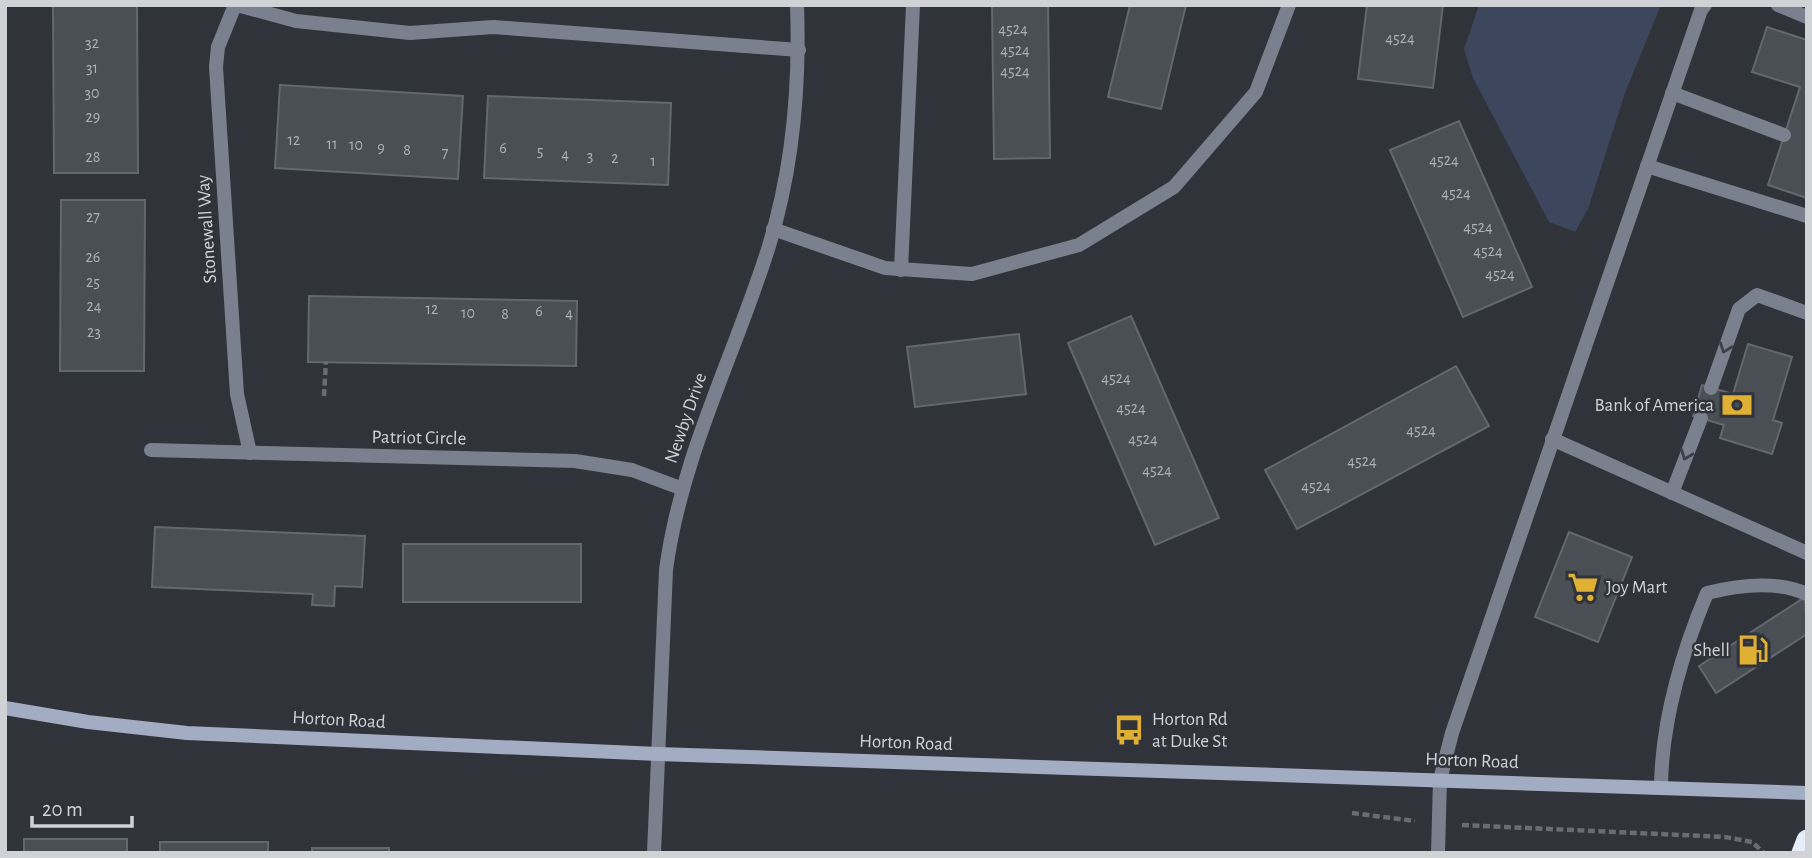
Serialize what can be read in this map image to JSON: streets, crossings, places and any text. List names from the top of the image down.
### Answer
{
  "streets": {
    "street": [
      "Stonewall Way",
      "Newby Drive",
      "Patriot Circle",
      "Horton Road"
    ]
  },
  "crossings": [
    ["Stonewall Way", "Patriot Circle"],
    ["Newby Drive", "Patriot Circle"],
    ["Newby Drive", "Horton Road"]
  ],
  "places": {
    "bank": ["Bank of America"],
    "supermarket": ["Joy Mart"],
    "fuel station": ["Shell"],
    "bus stop": ["Horton Rd at Duke St"]
  },
  "house_numbers": [
    "4524",
    "4524",
    "32",
    "4524",
    "31",
    "4524",
    "30",
    "29",
    "12",
    "11",
    "10",
    "9",
    "6",
    "8",
    "5",
    "7",
    "4",
    "3",
    "28",
    "2",
    "4524",
    "1",
    "4524",
    "27",
    "4524",
    "4524",
    "26",
    "4524",
    "25",
    "24",
    "12",
    "6",
    "10",
    "4",
    "8",
    "23",
    "4524",
    "4524",
    "4524",
    "4524",
    "4524",
    "4524",
    "4524"
  ],
  "scale_bar": "20 m"
}
